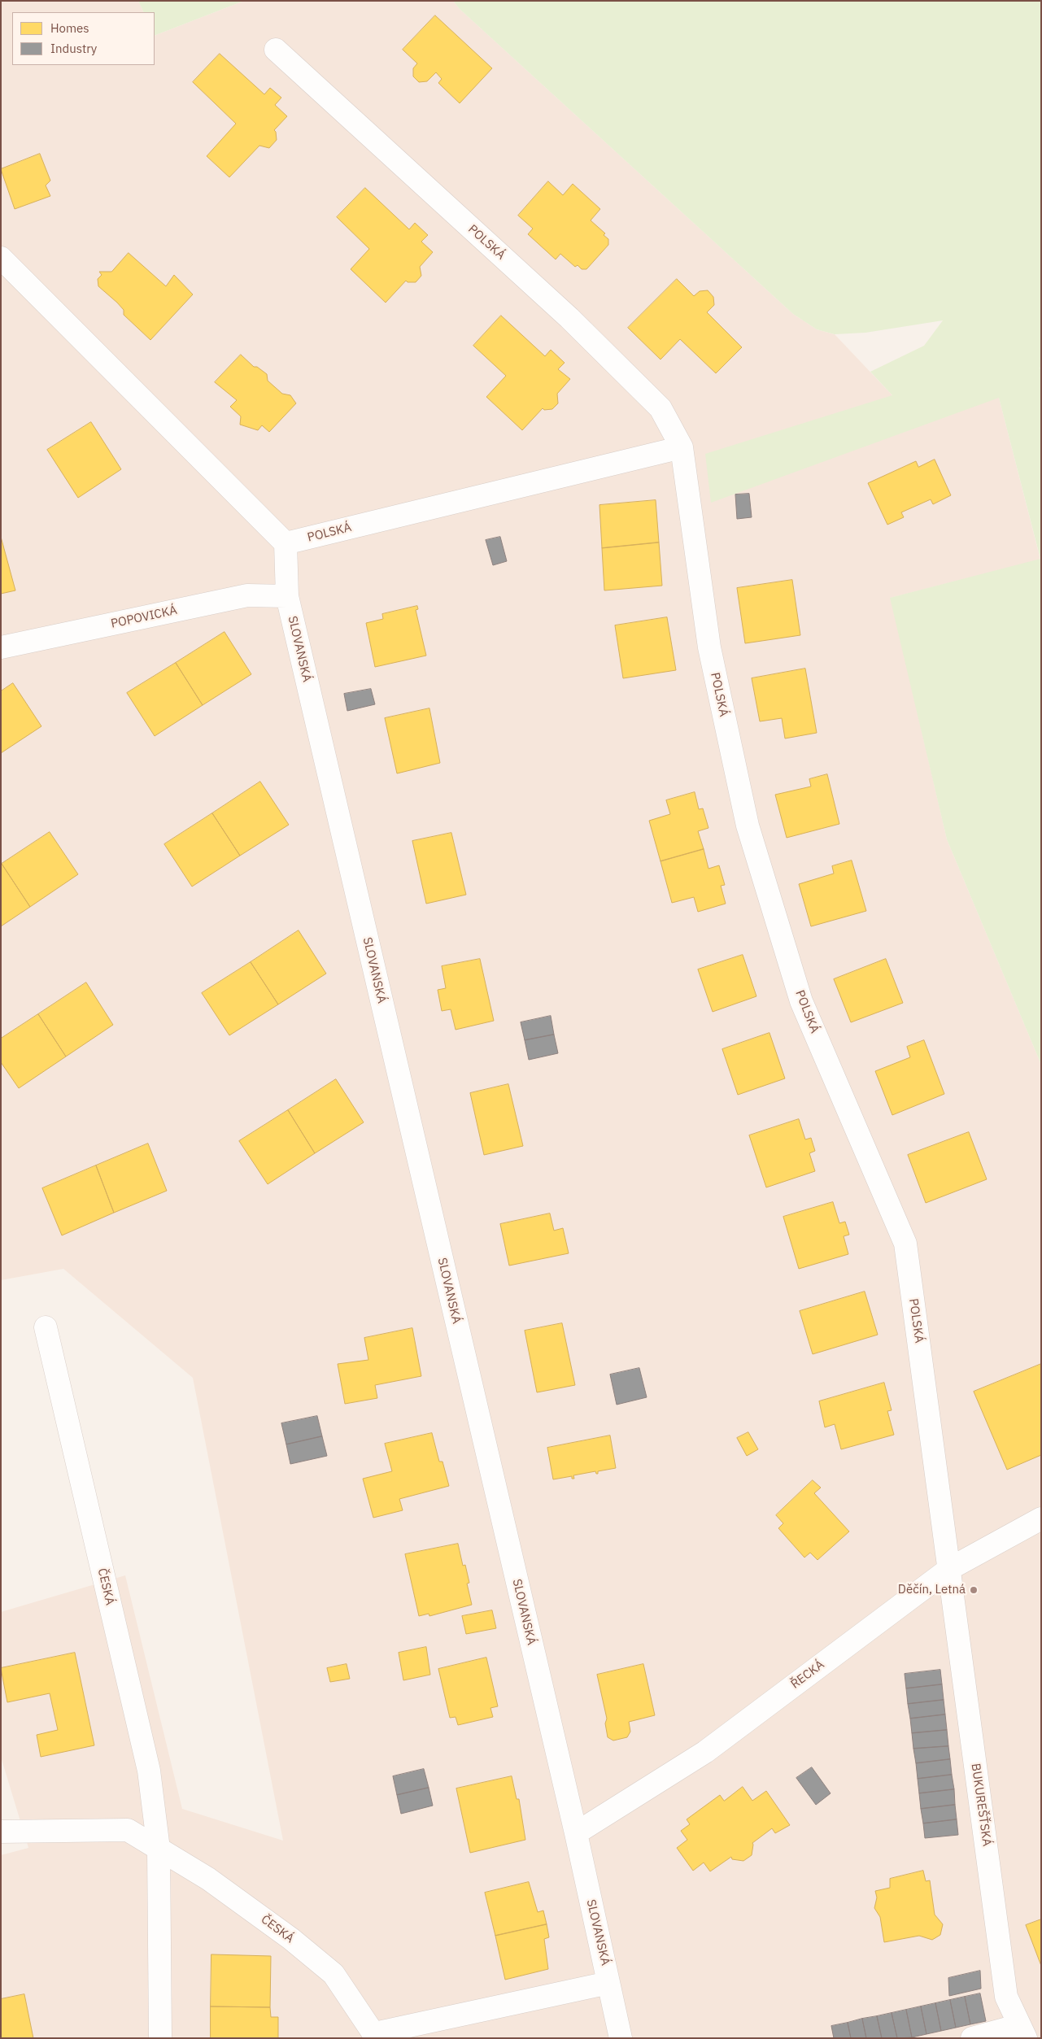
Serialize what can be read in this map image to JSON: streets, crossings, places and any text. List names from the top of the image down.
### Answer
{
  "streets": {
    "street": [
      "POLSKÁ",
      "POPOVICKÁ",
      "SLOVANSKÁ",
      "ČESKÁ",
      "ŘECKÁ",
      "BUKUREŠŤSKÁ"
    ]
  },
  "crossings": [
    ["POLSKÁ", "SLOVANSKÁ"],
    ["POLSKÁ", "ŘECKÁ"],
    ["POLSKÁ", "BUKUREŠŤSKÁ"],
    ["POPOVICKÁ", "SLOVANSKÁ"],
    ["SLOVANSKÁ", "ČESKÁ"],
    ["SLOVANSKÁ", "ŘECKÁ"],
    ["ŘECKÁ", "BUKUREŠŤSKÁ"]
  ],
  "places": ["Děčín, Letná"],
  "legend": ["Homes", "Industry"]
}
